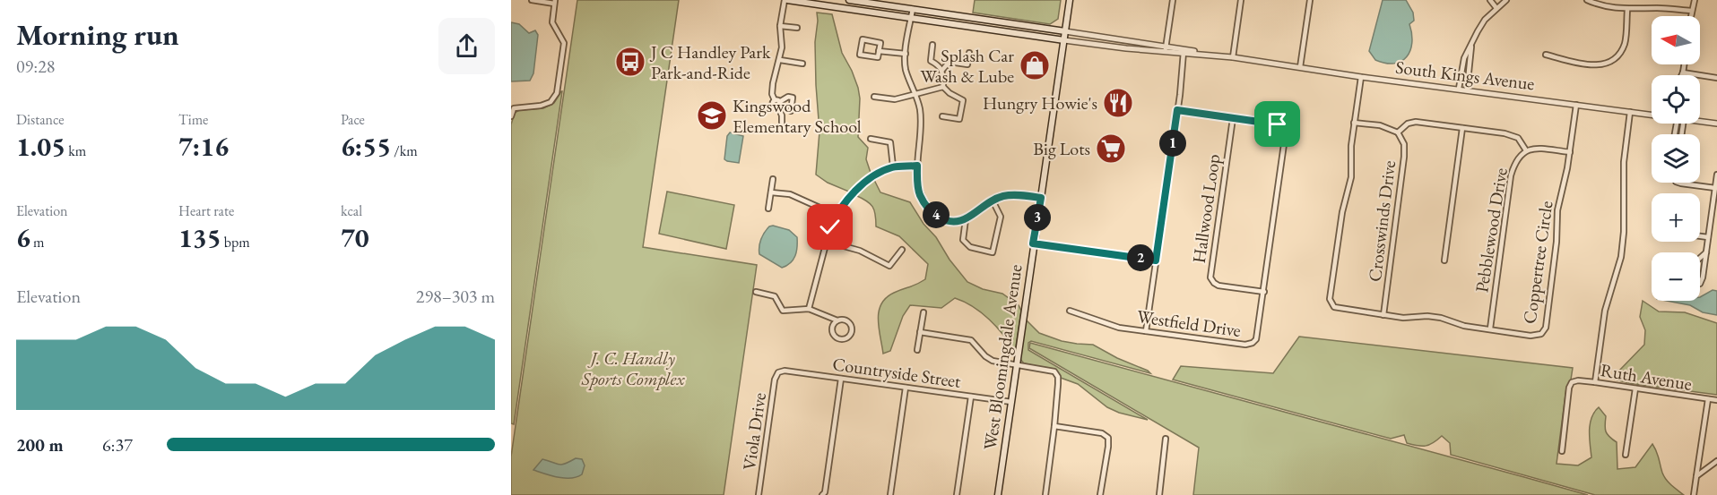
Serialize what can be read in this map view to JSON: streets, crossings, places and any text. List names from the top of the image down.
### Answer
{
  "streets": {
    "main road": ["South Kings Avenue", "West Bloomingdale Avenue"],
    "street": [
      "Hallwood Loop",
      "Crosswinds Drive",
      "Pebblewood Drive",
      "Coppertree Circle",
      "Westfield Drive",
      "Countryside Street",
      "Ruth Avenue",
      "Viola Drive"
    ]
  },
  "crossings": [
    ["South Kings Avenue", "Coppertree Circle"],
    ["South Kings Avenue", "West Bloomingdale Avenue"],
    ["Hallwood Loop", "Westfield Drive"],
    ["Crosswinds Drive", "Coppertree Circle"],
    ["Pebblewood Drive", "Coppertree Circle"],
    ["West Bloomingdale Avenue", "Countryside Street"],
    ["Countryside Street", "Viola Drive"]
  ],
  "parks": ["J. C. Handly Sports Complex"],
  "places": {
    "bus stop": ["J C Handley Park Park-and-Ride"],
    "shop": ["Splash Car Wash & Lube"],
    "restaurant": ["Hungry Howie's"],
    "school or university": ["Kingswood Elementary School"],
    "supermarket": ["Big Lots"]
  },
  "north": "left",
  "page": {
    "heading": ["Morning run", "09:28"],
    "map_buttons": ["+", "−"],
    "stats": [
      ["Distance", "1.05 km"],
      ["Time", "7:16"],
      ["Pace", "6:55 /km"],
      ["Elevation", "6 m"],
      ["Heart rate", "135 bpm"],
      ["kcal", "70"]
    ],
    "pins": [
      "1",
      "4",
      "3",
      "2"
    ],
    "chart": ["Elevation", "298–303 m"],
    "list": [
      {
        "name": "200 m",
        "note": "6:37"
      }
    ]
  }
}
